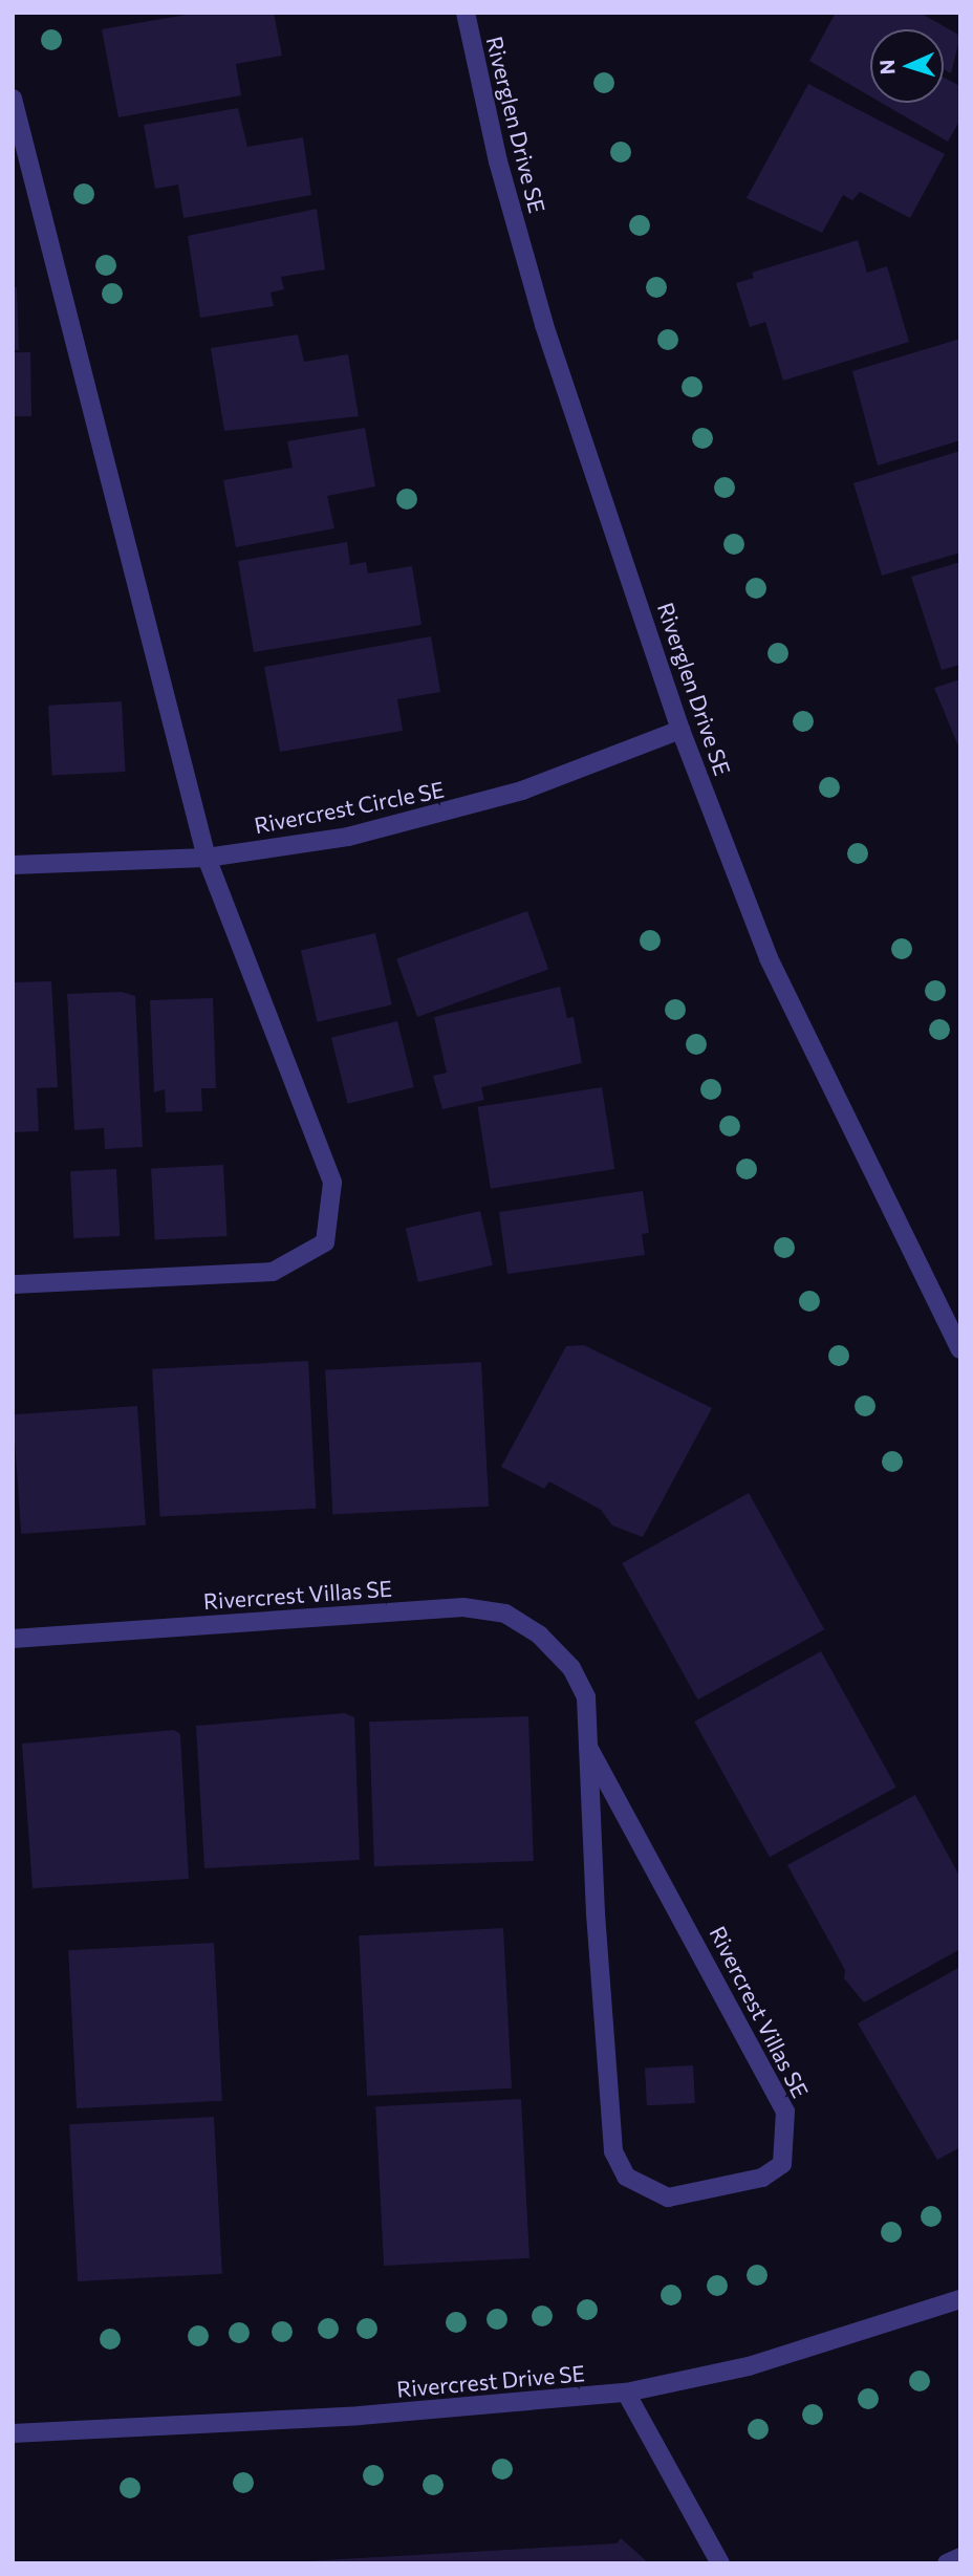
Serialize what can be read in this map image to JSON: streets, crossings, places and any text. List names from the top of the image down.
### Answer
{
  "streets": {
    "street": [
      "Riverglen Drive SE",
      "Rivercrest Circle SE",
      "Rivercrest Villas SE",
      "Rivercrest Drive SE"
    ]
  },
  "crossings": [
    ["Riverglen Drive SE", "Rivercrest Circle SE"]
  ],
  "north": "left"
}
